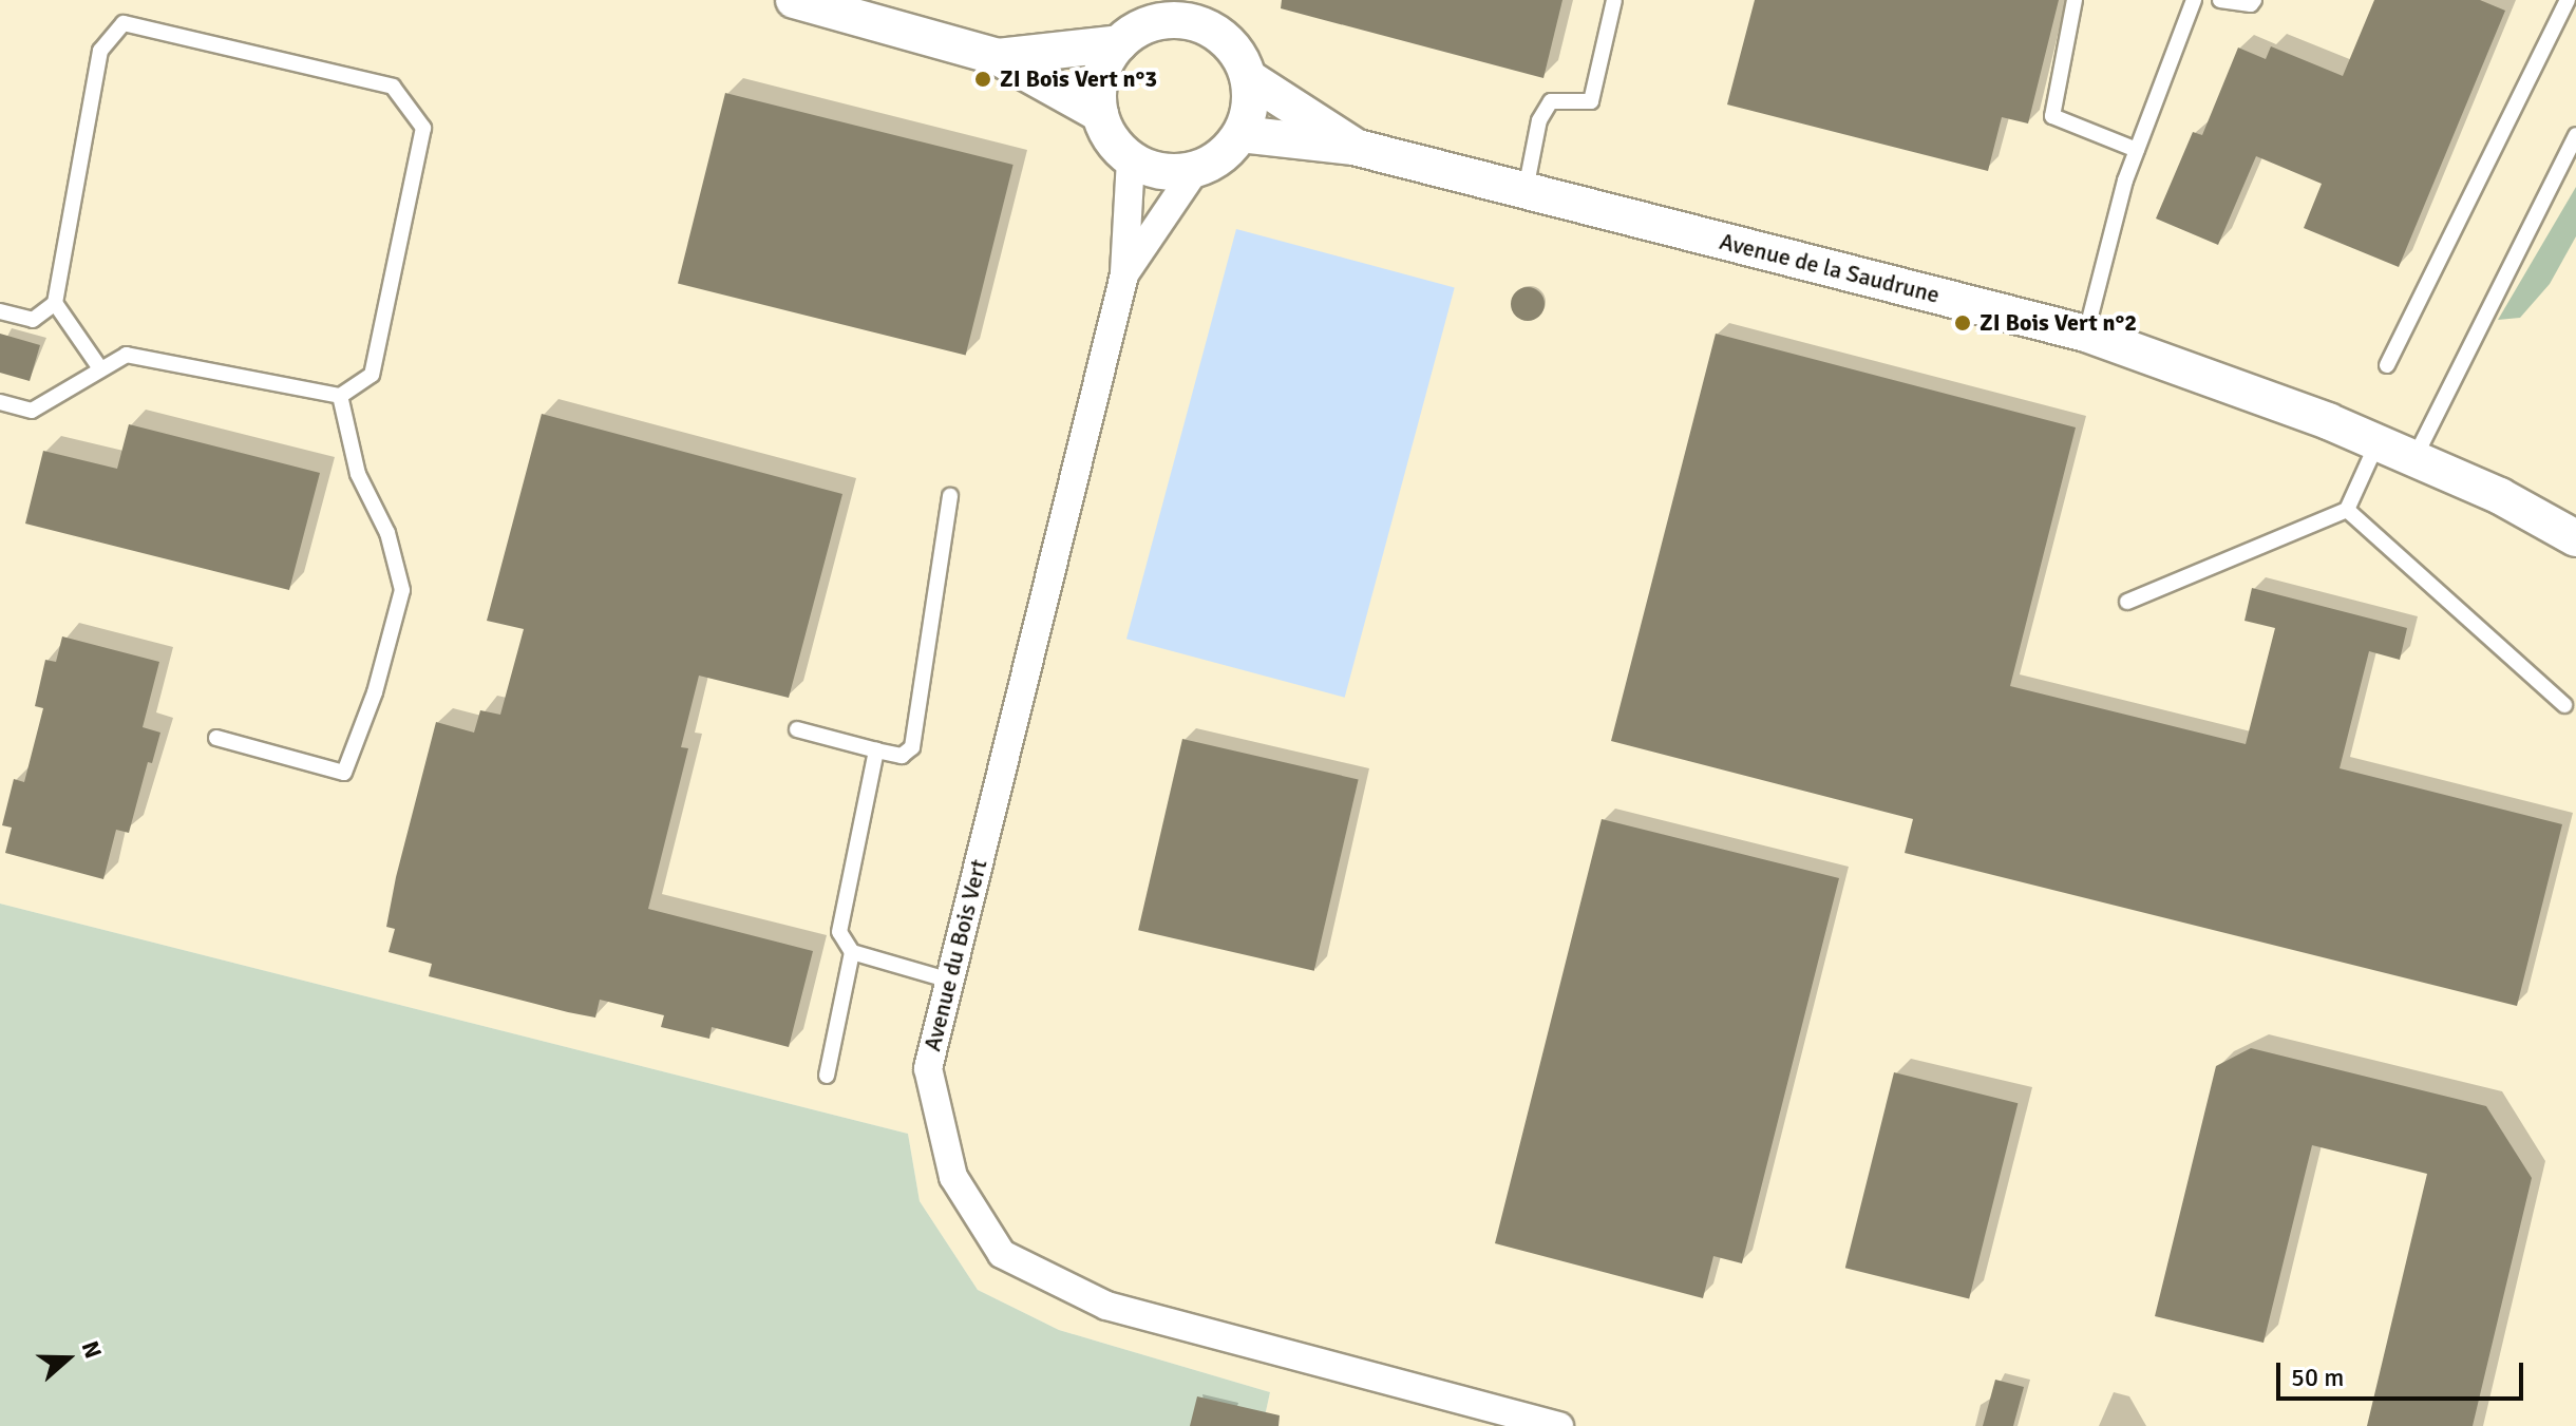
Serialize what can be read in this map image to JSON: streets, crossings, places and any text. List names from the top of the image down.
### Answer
{
  "streets": {
    "street": ["Avenue de la Saudrune", "Avenue du Bois Vert"]
  },
  "crossings": [
    ["Avenue de la Saudrune", "Avenue du Bois Vert"]
  ],
  "places": ["ZI Bois Vert n°3", "ZI Bois Vert n°2"],
  "scale_bar": "50 m",
  "north": "right"
}
